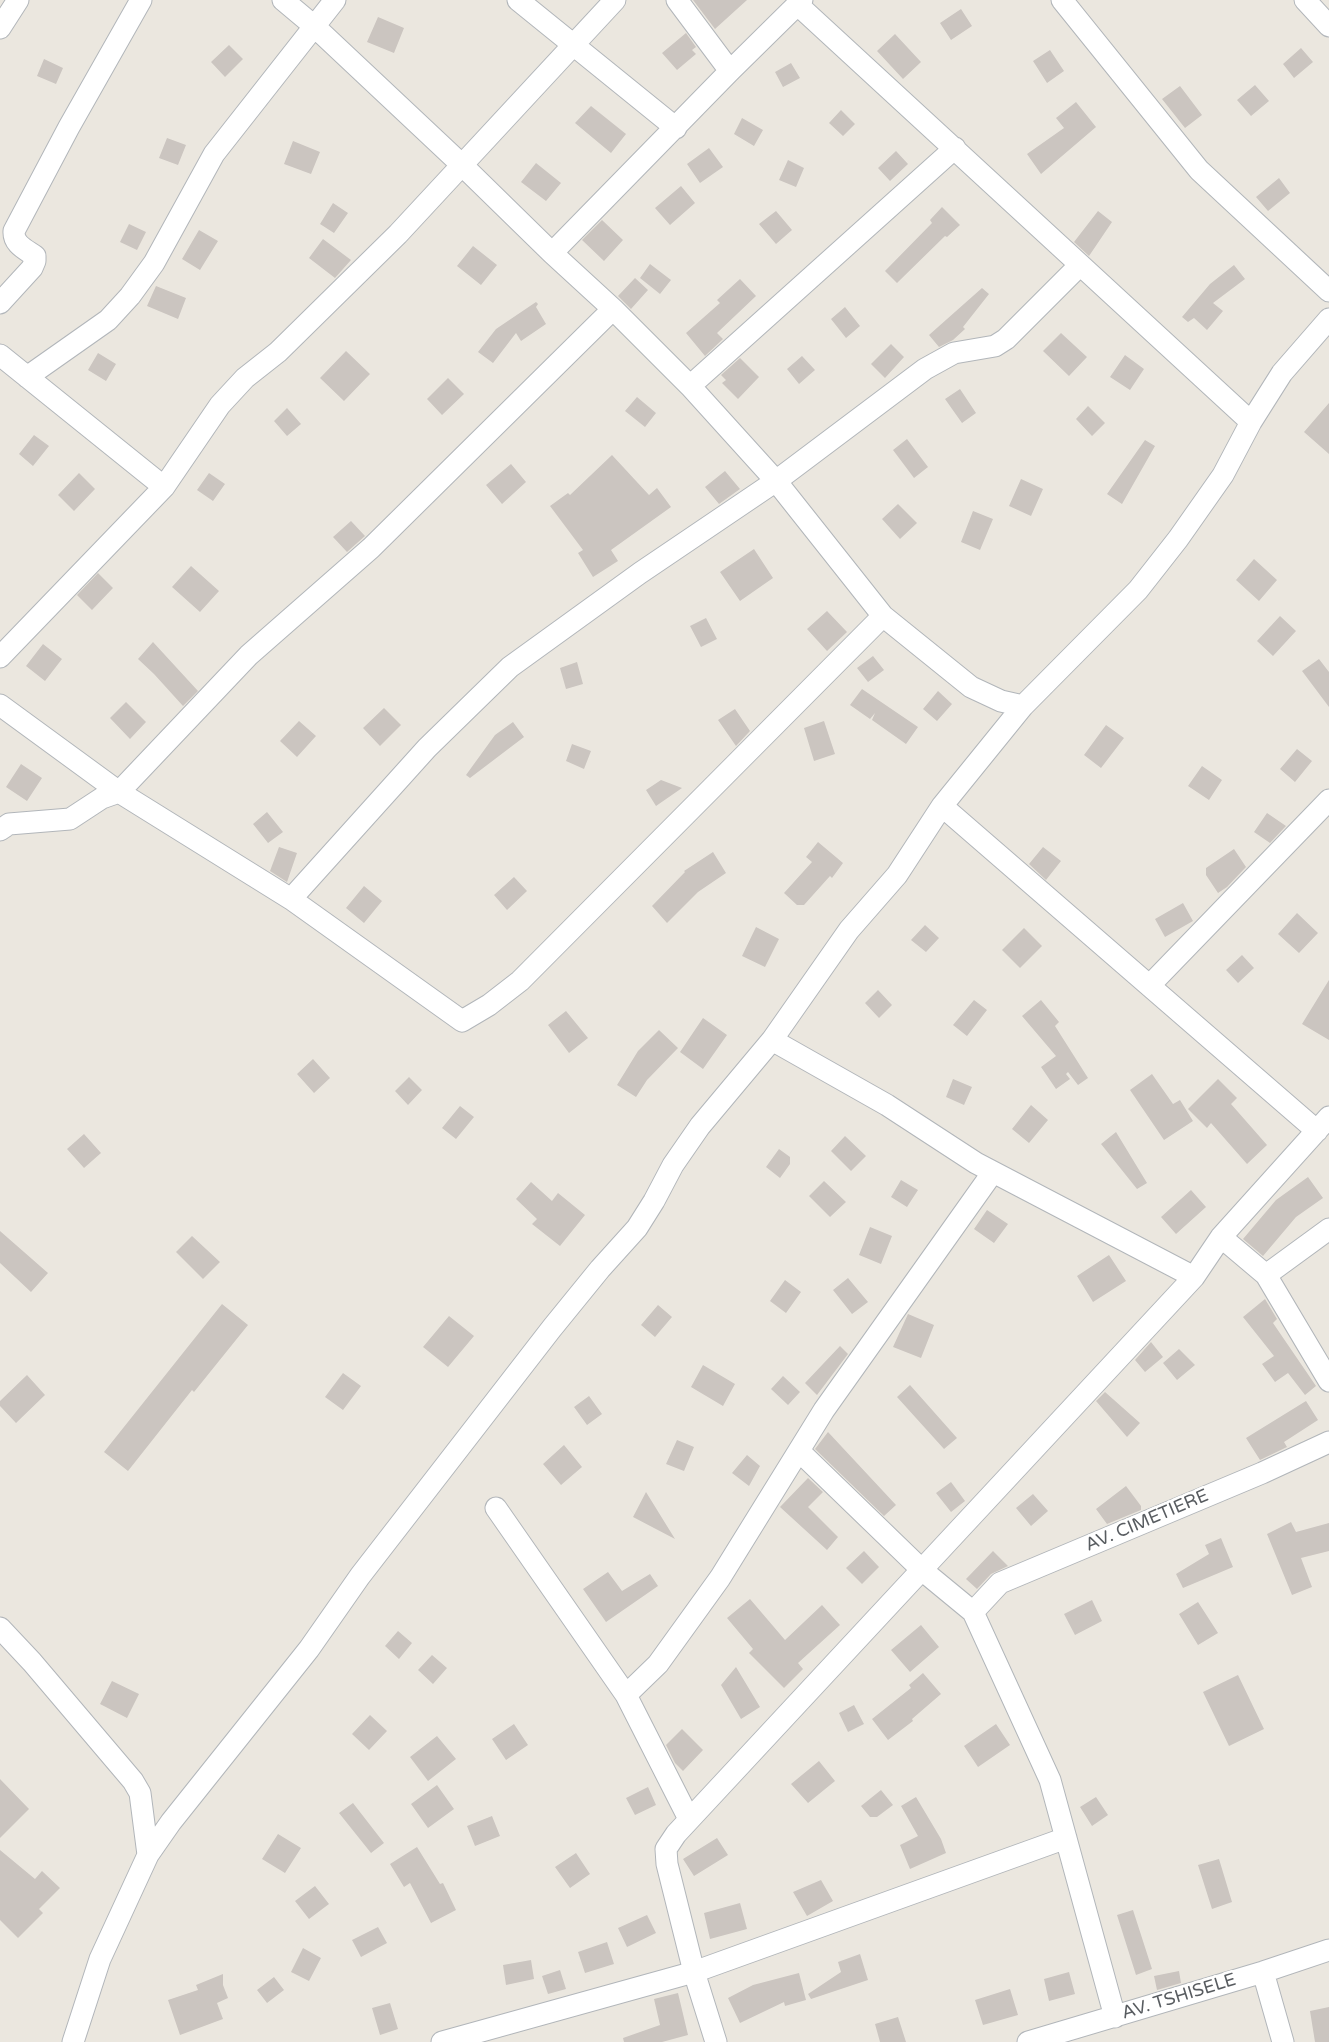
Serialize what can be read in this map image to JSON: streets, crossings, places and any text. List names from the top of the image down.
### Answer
{
  "streets": {
    "street": ["AV. CIMETIERE", "AV. TSHISELE"]
  }
}
